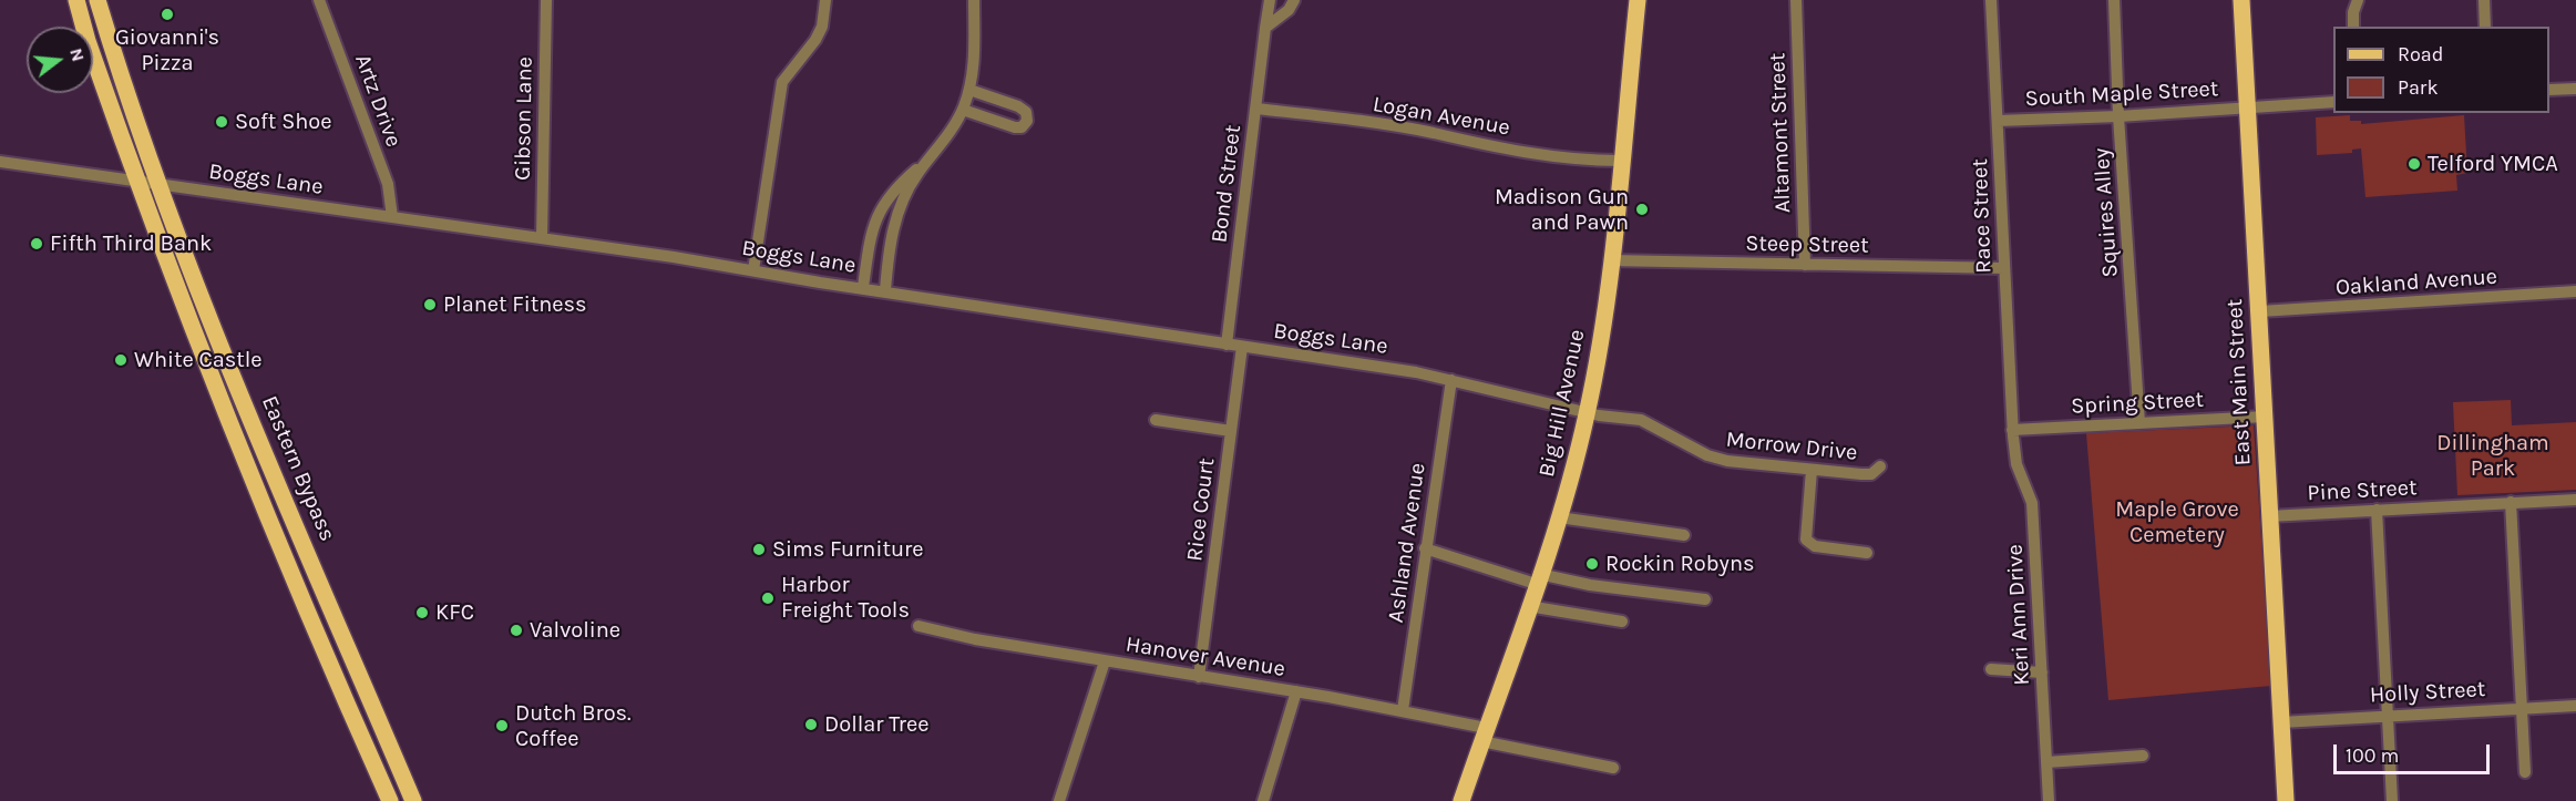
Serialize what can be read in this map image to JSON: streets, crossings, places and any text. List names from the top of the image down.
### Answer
{
  "streets": {
    "main road": ["East Main Street", "Big Hill Avenue", "Eastern Bypass"],
    "street": [
      "South Maple Street",
      "Artz Drive",
      "Logan Avenue",
      "Gibson Lane",
      "Altamont Street",
      "Boggs Lane",
      "Bond Street",
      "Squires Alley",
      "Race Street",
      "Steep Street",
      "Oakland Avenue",
      "Spring Street",
      "Morrow Drive",
      "Pine Street",
      "Rice Court",
      "Ashland Avenue",
      "Keri Ann Drive",
      "Hanover Avenue",
      "Holly Street"
    ]
  },
  "crossings": [
    ["South Maple Street", "Squires Alley"],
    ["South Maple Street", "Race Street"],
    ["South Maple Street", "East Main Street"],
    ["Artz Drive", "Boggs Lane"],
    ["Logan Avenue", "Bond Street"],
    ["Logan Avenue", "Big Hill Avenue"],
    ["Gibson Lane", "Boggs Lane"],
    ["Altamont Street", "Steep Street"],
    ["Boggs Lane", "Bond Street"],
    ["Boggs Lane", "Big Hill Avenue"],
    ["Boggs Lane", "Morrow Drive"],
    ["Boggs Lane", "Eastern Bypass"],
    ["Boggs Lane", "Rice Court"],
    ["Boggs Lane", "Ashland Avenue"],
    ["Squires Alley", "Spring Street"],
    ["Race Street", "Steep Street"],
    ["Race Street", "Spring Street"],
    ["Race Street", "Keri Ann Drive"],
    ["Steep Street", "Big Hill Avenue"],
    ["Oakland Avenue", "East Main Street"],
    ["East Main Street", "Spring Street"],
    ["East Main Street", "Pine Street"],
    ["East Main Street", "Holly Street"],
    ["Big Hill Avenue", "Morrow Drive"],
    ["Big Hill Avenue", "Hanover Avenue"],
    ["Spring Street", "Keri Ann Drive"],
    ["Rice Court", "Hanover Avenue"],
    ["Ashland Avenue", "Hanover Avenue"]
  ],
  "parks": ["Dillingham Park", "Maple Grove Cemetery"],
  "places": [
    "Giovanni's Pizza",
    "Soft Shoe",
    "Telford YMCA",
    "Madison Gun and Pawn",
    "Fifth Third Bank",
    "Planet Fitness",
    "White Castle",
    "Sims Furniture",
    "Rockin Robyns",
    "Harbor Freight Tools",
    "KFC",
    "Valvoline",
    "Dollar Tree",
    "Dutch Bros. Coffee"
  ],
  "legend": ["Road", "Park"],
  "scale_bar": "100 m",
  "north": "right"
}
